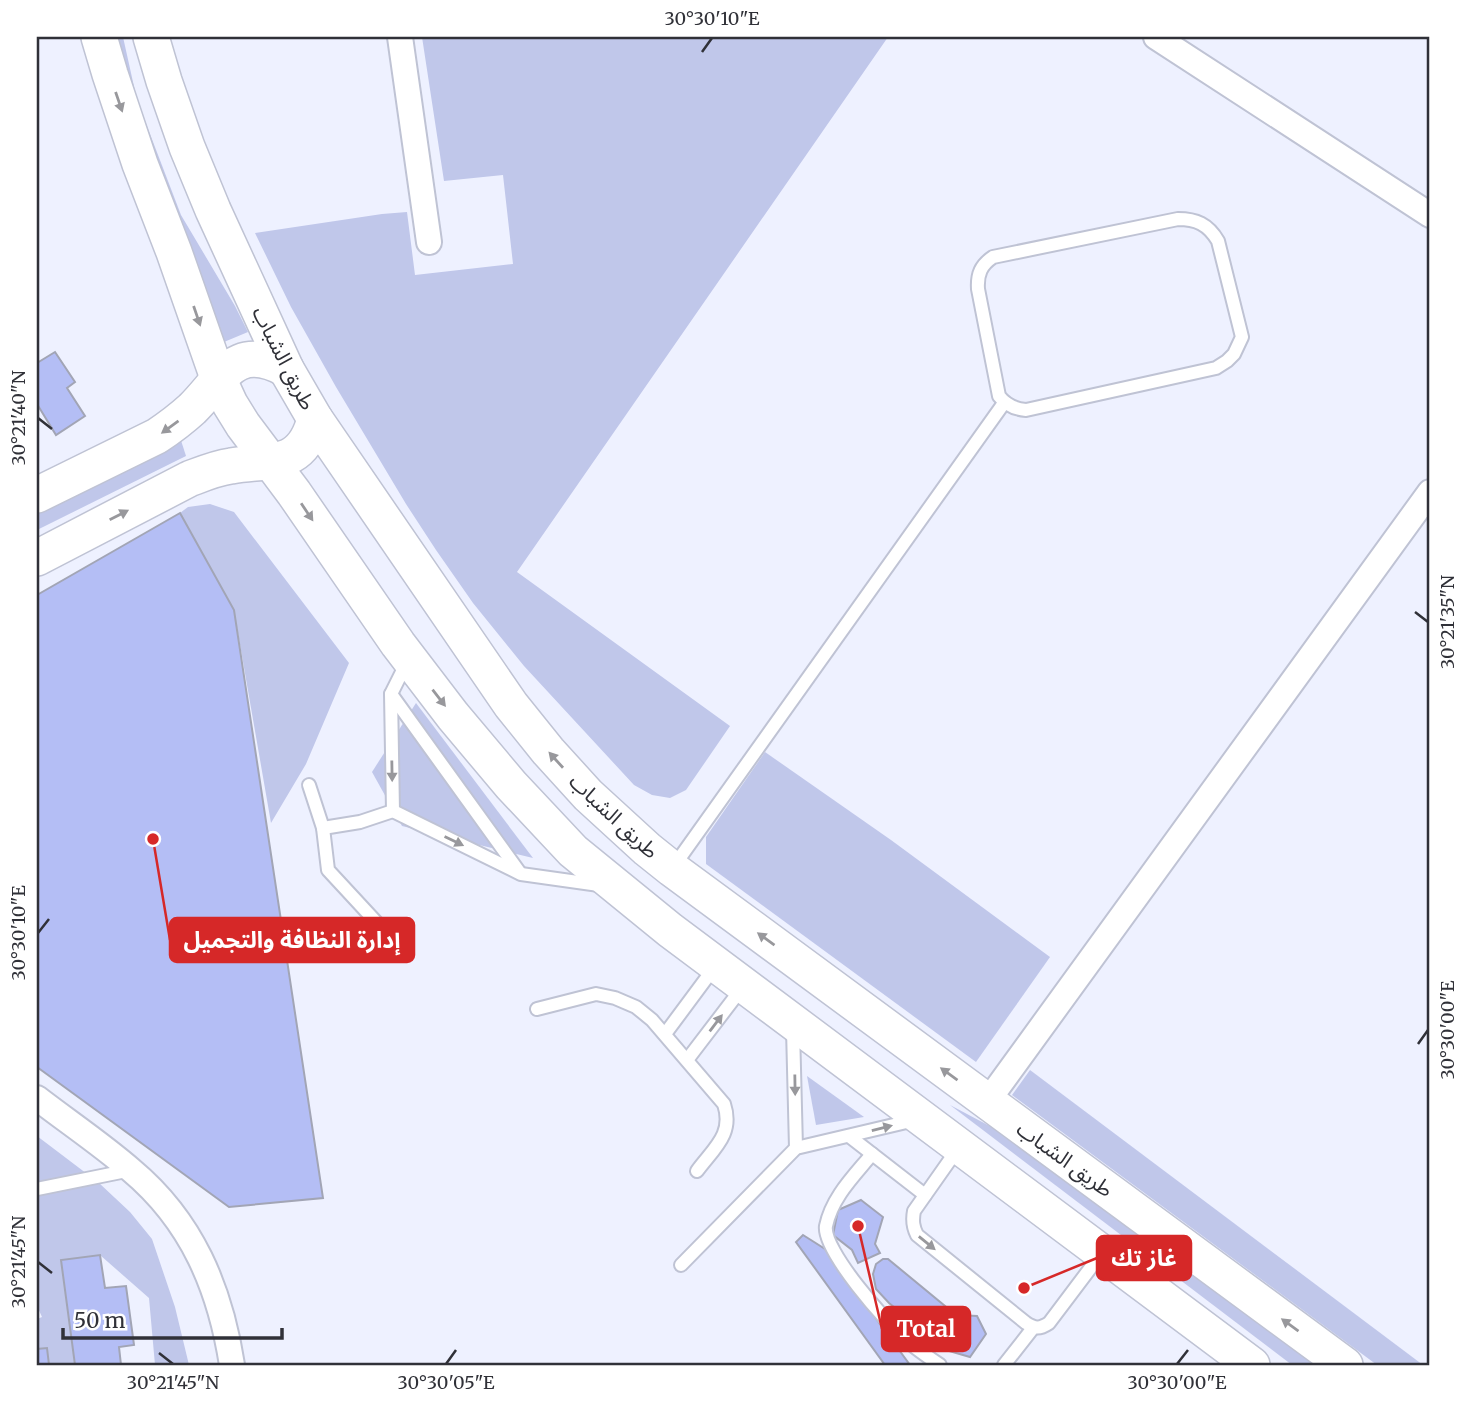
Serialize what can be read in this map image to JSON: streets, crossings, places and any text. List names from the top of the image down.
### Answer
{
  "streets": {
    "main road": ["طريق الشباب"]
  },
  "places": ["إدارة النظافة والتجميل", "Total", "غاز تك"],
  "scale_bar": "50 m",
  "coordinates": [
    "30°30'10\"E",
    "30°21'40\"N",
    "30°21'35\"N",
    "30°30'00\"E",
    "30°21'45\"N",
    "30°30'05\"E"
  ]
}
